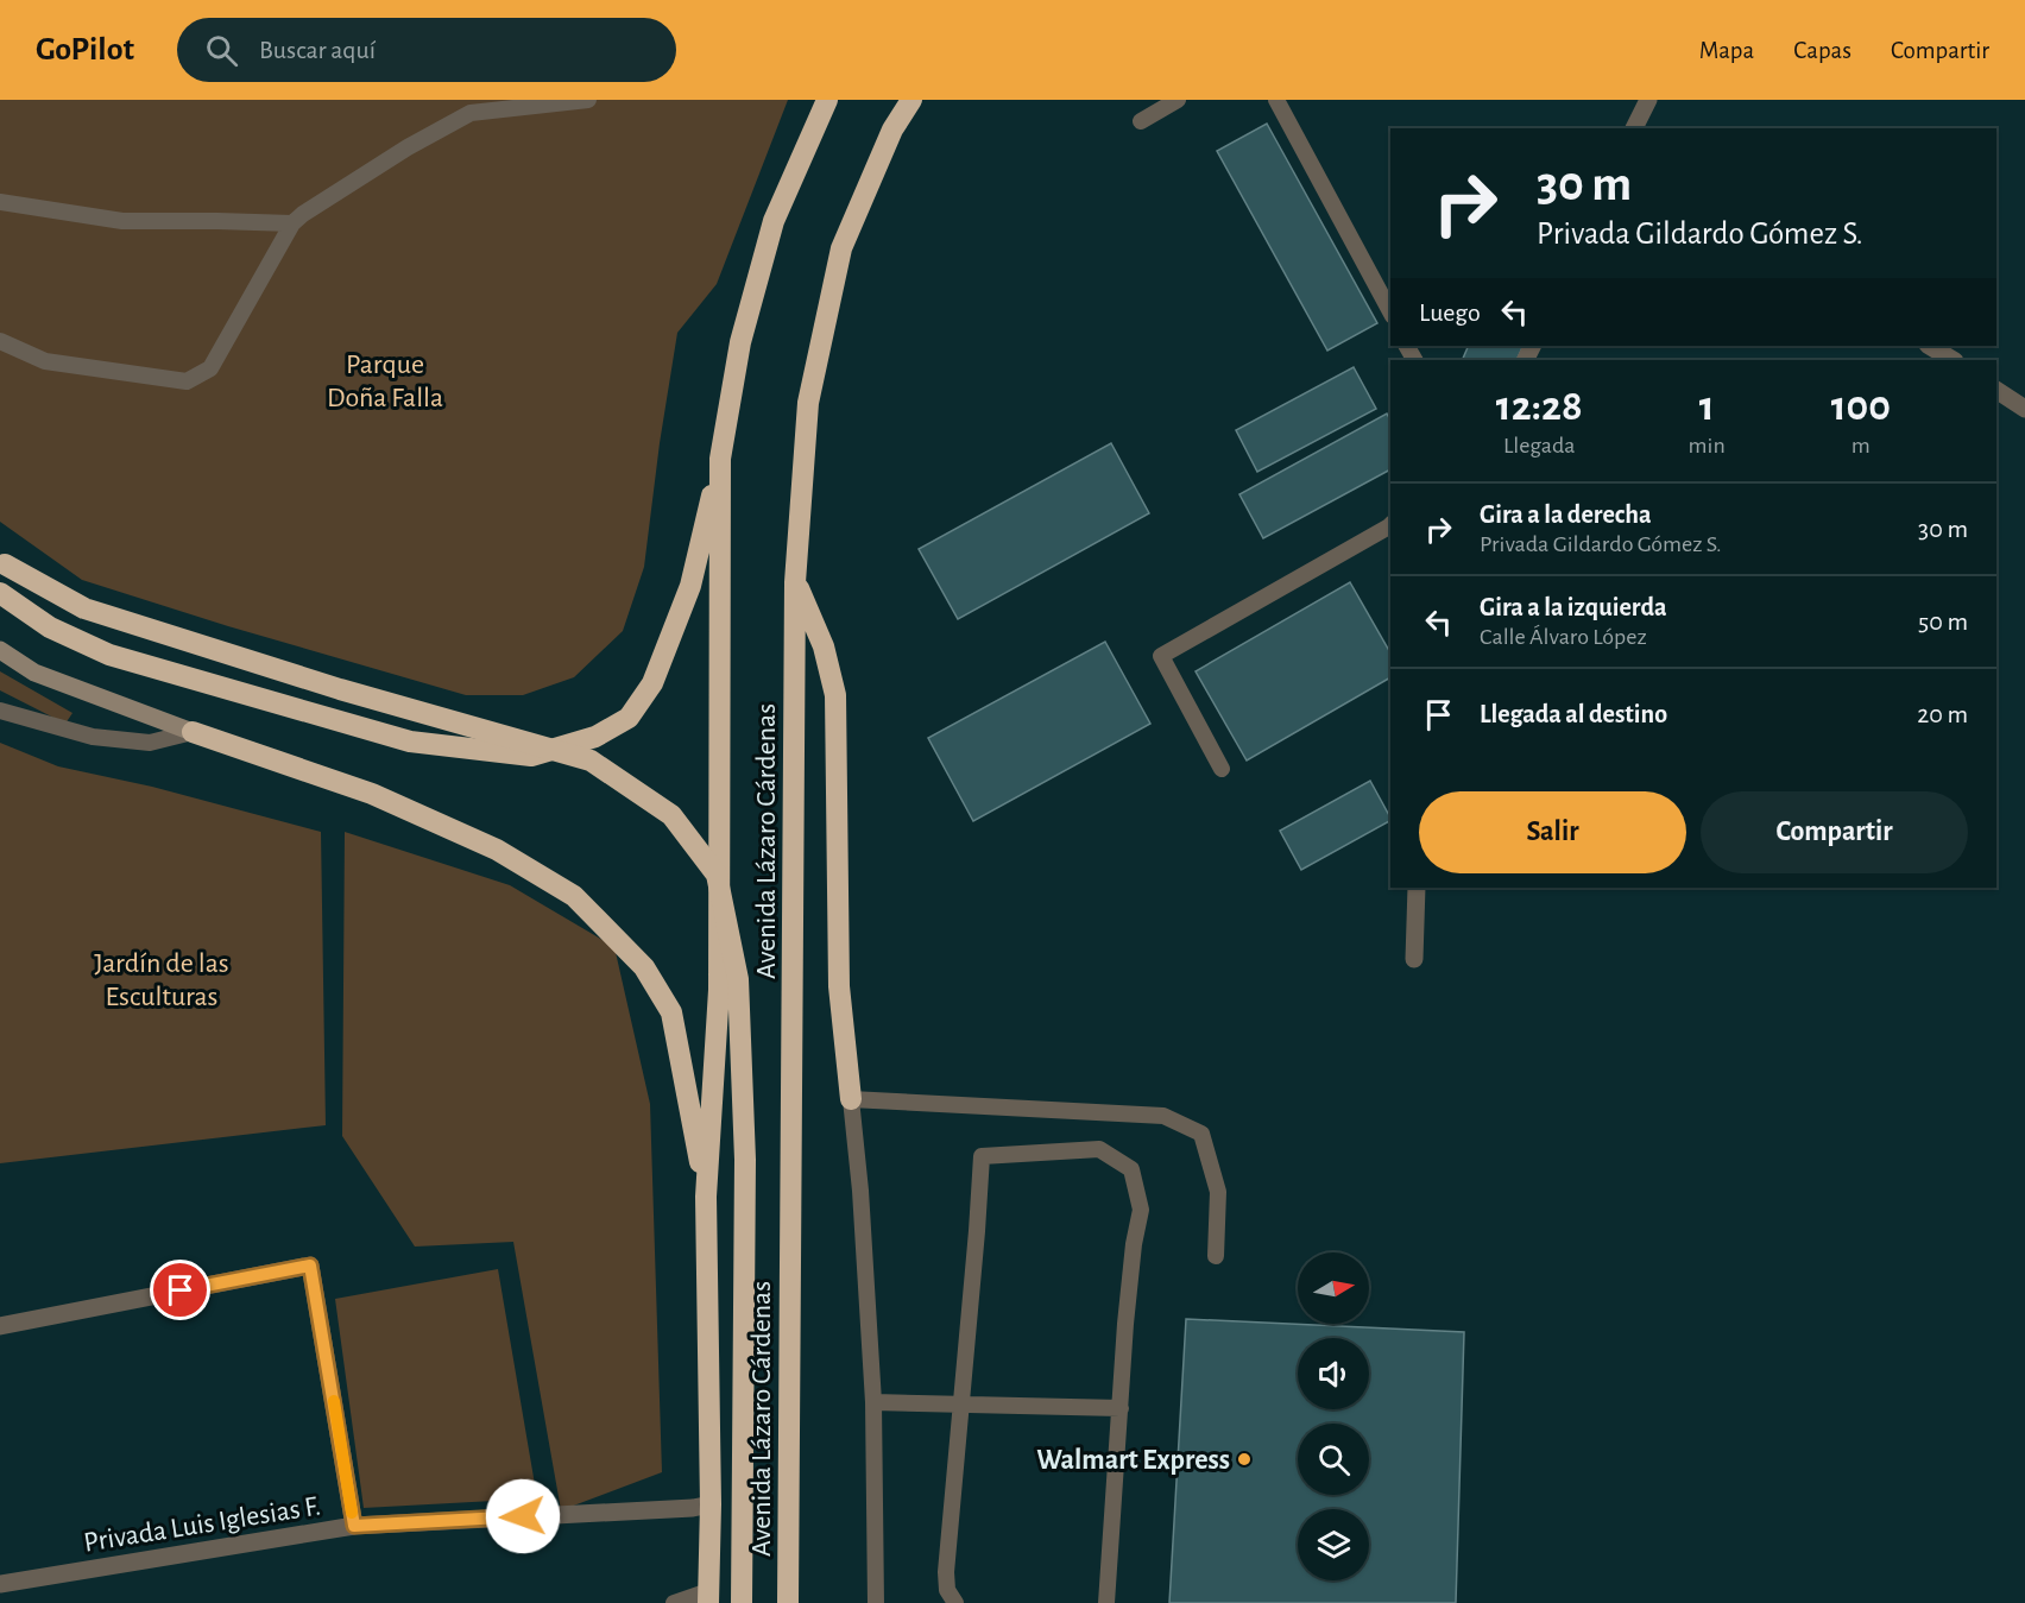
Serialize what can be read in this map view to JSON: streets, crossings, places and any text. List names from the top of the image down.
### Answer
{
  "streets": {
    "highway": ["Avenida Lázaro Cárdenas"],
    "street": ["Privada Luis Iglesias F."]
  },
  "crossings": [
    ["Avenida Lázaro Cárdenas", "Privada Luis Iglesias F."]
  ],
  "parks": ["Parque Doña Falla", "Jardín de las Esculturas"],
  "places": ["Walmart Express"],
  "north": "right",
  "page": {
    "header": "GoPilot",
    "search": "Buscar aquí",
    "nav": ["Mapa", "Capas", "Compartir"],
    "turn": ["30 m", "Privada Gildardo Gómez S."],
    "then": "Luego",
    "eta": [
      "12:28",
      "Llegada",
      "1",
      "min",
      "100",
      "m"
    ],
    "list": [
      {
        "name": "Gira a la derecha",
        "note": "Privada Gildardo Gómez S.",
        "value": "30 m"
      },
      {
        "name": "Gira a la izquierda",
        "note": "Calle Álvaro López",
        "value": "50 m"
      },
      {
        "name": "Llegada al destino",
        "value": "20 m"
      }
    ],
    "buttons": ["Salir", "Compartir"]
  }
}
